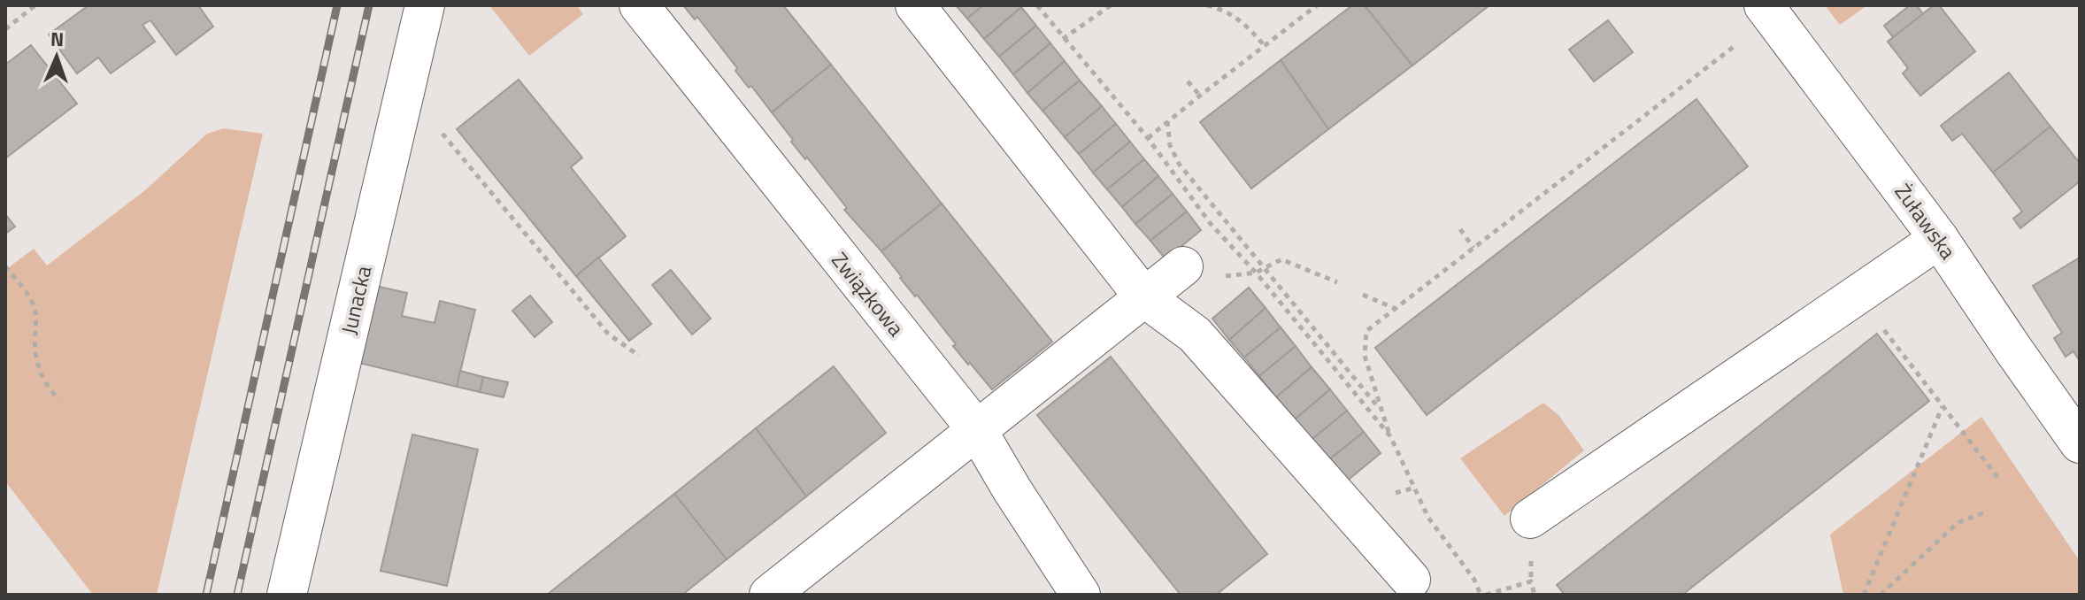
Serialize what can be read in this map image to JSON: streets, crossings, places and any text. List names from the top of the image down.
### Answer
{
  "streets": {
    "street": ["Żuławska", "Związkowa", "Junacka"]
  },
  "north": "top"
}
